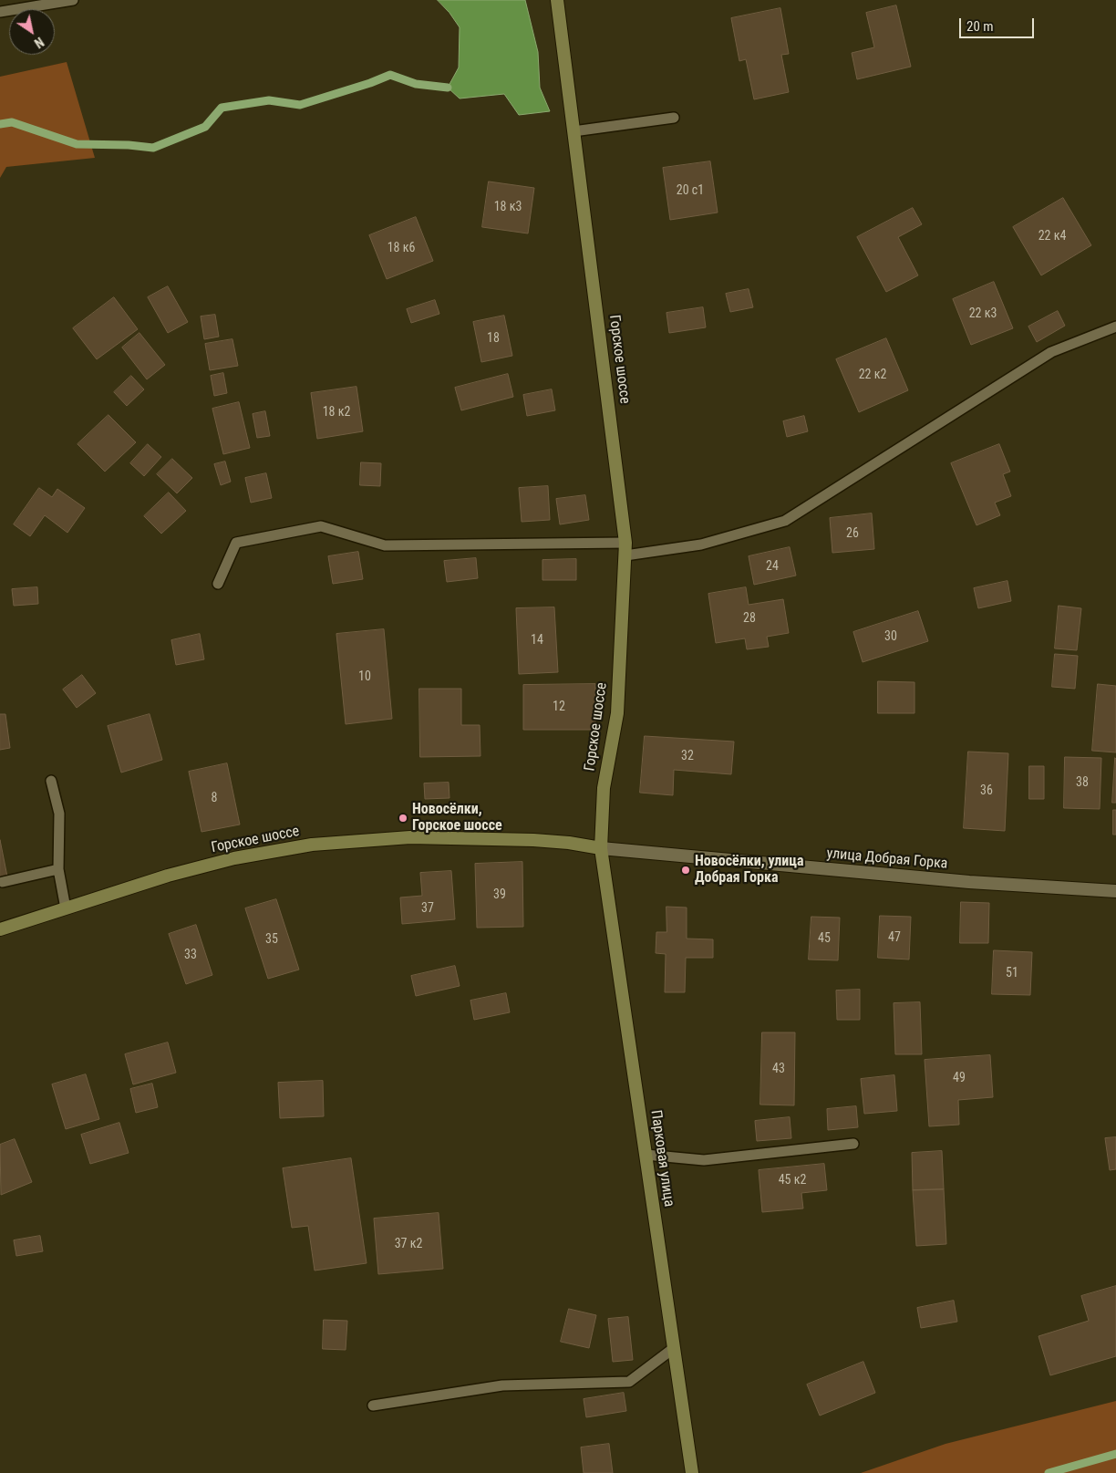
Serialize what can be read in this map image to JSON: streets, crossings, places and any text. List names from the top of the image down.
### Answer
{
  "streets": {
    "main road": ["Горское шоссе", "Парковая улица"],
    "street": ["улица Добрая Горка"]
  },
  "crossings": [
    ["Горское шоссе", "улица Добрая Горка"],
    ["Горское шоссе", "Парковая улица"],
    ["улица Добрая Горка", "Парковая улица"]
  ],
  "places": ["Новосёлки, Горское шоссе", "Новосёлки, улица Добрая Горка"],
  "house_numbers": [
    "20 с1",
    "18 к3",
    "22 к4",
    "18 к6",
    "22 к3",
    "18",
    "22 к2",
    "18 к2",
    "26",
    "24",
    "28",
    "30",
    "14",
    "10",
    "12",
    "32",
    "38",
    "36",
    "8",
    "39",
    "37",
    "47",
    "45",
    "35",
    "33",
    "51",
    "43",
    "49",
    "45 к2",
    "37 к2"
  ],
  "scale_bar": "20 m",
  "north": "bottom right"
}
